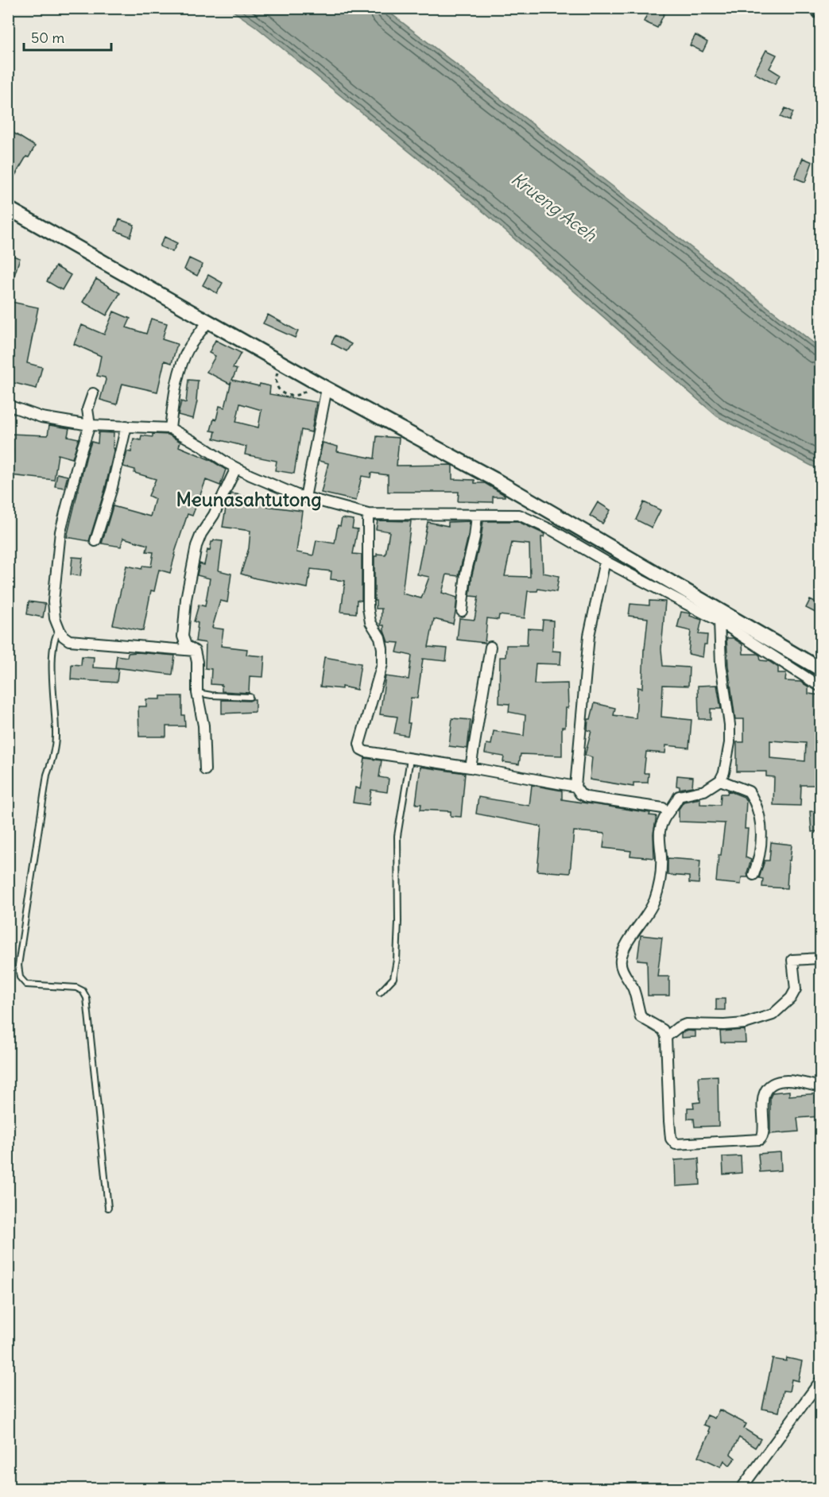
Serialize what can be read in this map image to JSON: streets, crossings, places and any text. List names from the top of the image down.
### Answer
{
  "districts": ["Meunasahtutong"],
  "water": ["Krueng Aceh"],
  "scale_bar": "50 m"
}
